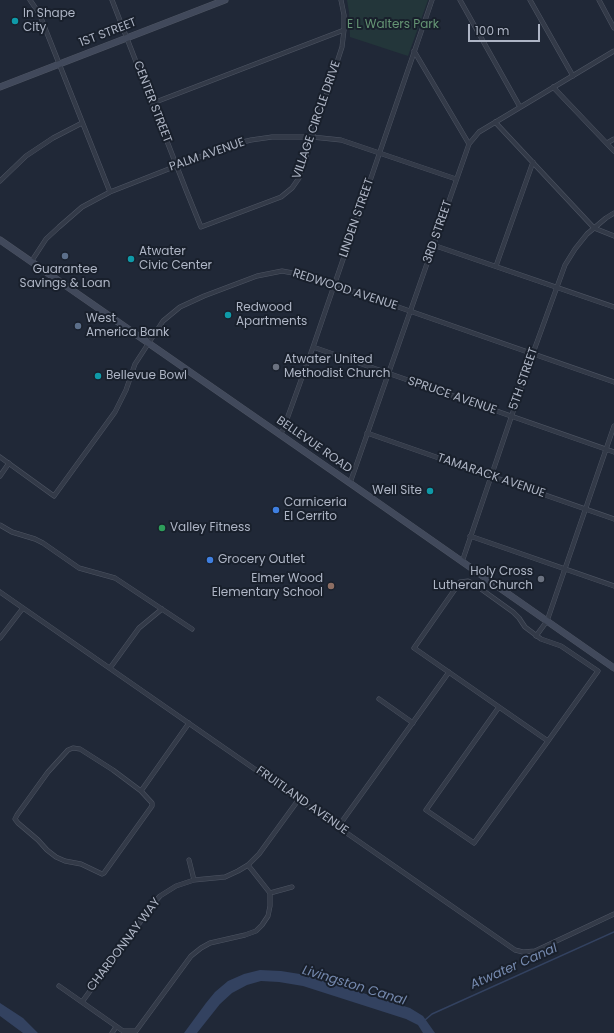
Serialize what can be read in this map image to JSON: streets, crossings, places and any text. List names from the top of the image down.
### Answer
{
  "streets": {
    "main road": ["1ST STREET", "BELLEVUE ROAD"],
    "street": [
      "CENTER STREET",
      "VILLAGE CIRCLE DRIVE",
      "PALM AVENUE",
      "LINDEN STREET",
      "3RD STREET",
      "REDWOOD AVENUE",
      "5TH STREET",
      "SPRUCE AVENUE",
      "TAMARACK AVENUE",
      "FRUITLAND AVENUE",
      "CHARDONNAY WAY"
    ]
  },
  "crossings": [
    ["1ST STREET", "CENTER STREET"],
    ["CENTER STREET", "VILLAGE CIRCLE DRIVE"],
    ["CENTER STREET", "PALM AVENUE"],
    ["VILLAGE CIRCLE DRIVE", "PALM AVENUE"],
    ["PALM AVENUE", "LINDEN STREET"],
    ["PALM AVENUE", "3RD STREET"],
    ["PALM AVENUE", "BELLEVUE ROAD"],
    ["LINDEN STREET", "REDWOOD AVENUE"],
    ["LINDEN STREET", "SPRUCE AVENUE"],
    ["LINDEN STREET", "BELLEVUE ROAD"],
    ["3RD STREET", "REDWOOD AVENUE"],
    ["3RD STREET", "SPRUCE AVENUE"],
    ["3RD STREET", "BELLEVUE ROAD"],
    ["3RD STREET", "TAMARACK AVENUE"],
    ["REDWOOD AVENUE", "5TH STREET"],
    ["REDWOOD AVENUE", "BELLEVUE ROAD"],
    ["5TH STREET", "SPRUCE AVENUE"],
    ["5TH STREET", "BELLEVUE ROAD"],
    ["5TH STREET", "TAMARACK AVENUE"],
    ["FRUITLAND AVENUE", "CHARDONNAY WAY"]
  ],
  "water": ["Atwater Canal", "Livingston Canal"],
  "parks": ["E L Walters Park"],
  "places": [
    "In Shape City",
    "Guarantee Savings & Loan",
    "Atwater Civic Center",
    "Redwood Apartments",
    "West America Bank",
    "Atwater United Methodist Church",
    "Bellevue Bowl",
    "Well Site",
    "Carniceria El Cerrito",
    "Valley Fitness",
    "Grocery Outlet",
    "Holy Cross Lutheran Church",
    "Elmer Wood Elementary School"
  ],
  "scale_bar": "100 m"
}
